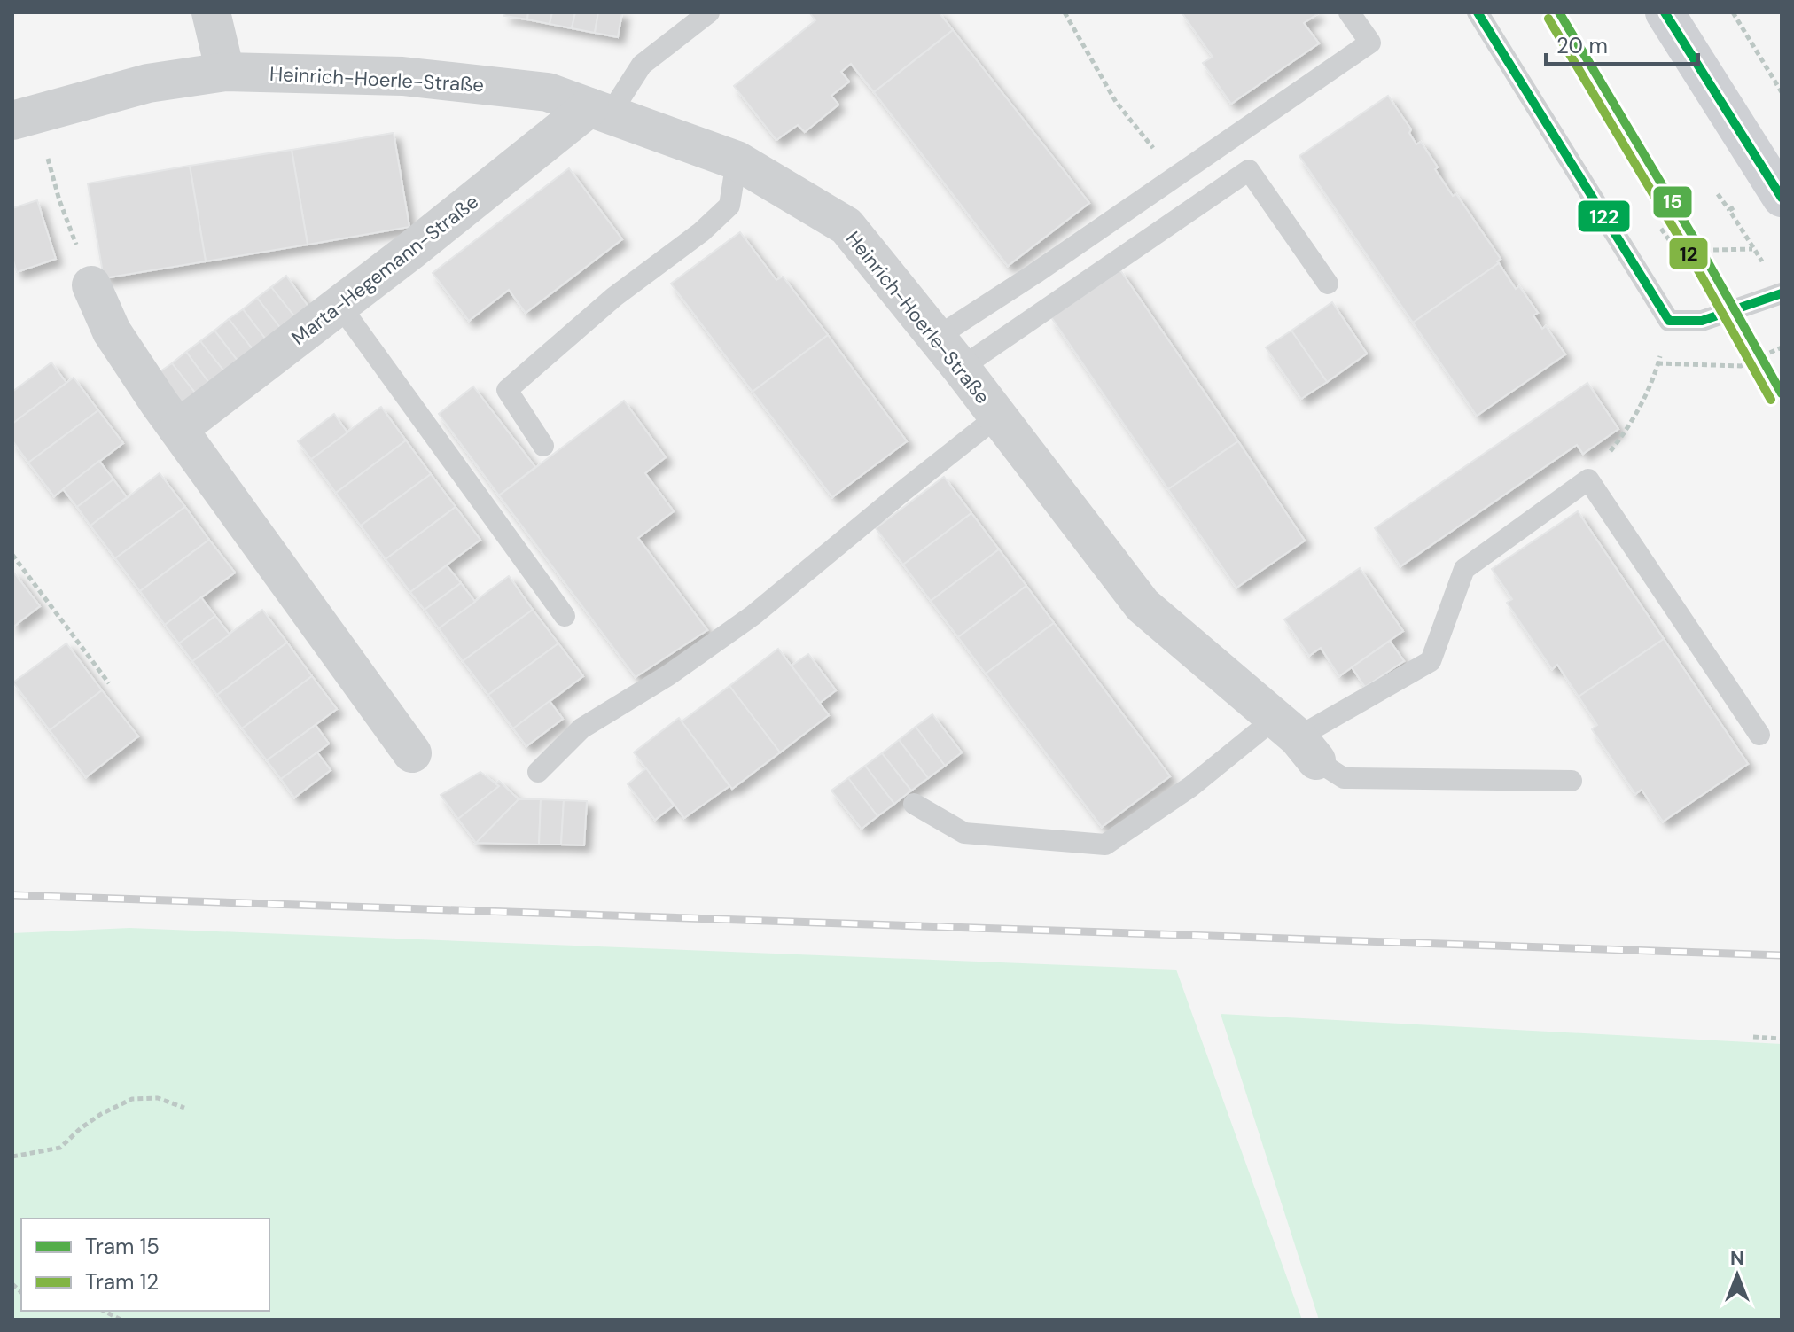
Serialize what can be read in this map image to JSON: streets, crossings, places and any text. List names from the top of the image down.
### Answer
{
  "streets": {
    "street": ["Heinrich-Hoerle-Straße", "Marta-Hegemann-Straße"]
  },
  "crossings": [
    ["Heinrich-Hoerle-Straße", "Marta-Hegemann-Straße"]
  ],
  "lines": ["tram line 15", "transit line 122", "tram line 12"],
  "legend": ["Tram 15", "Tram 12"],
  "scale_bar": "20 m",
  "north": "top"
}
